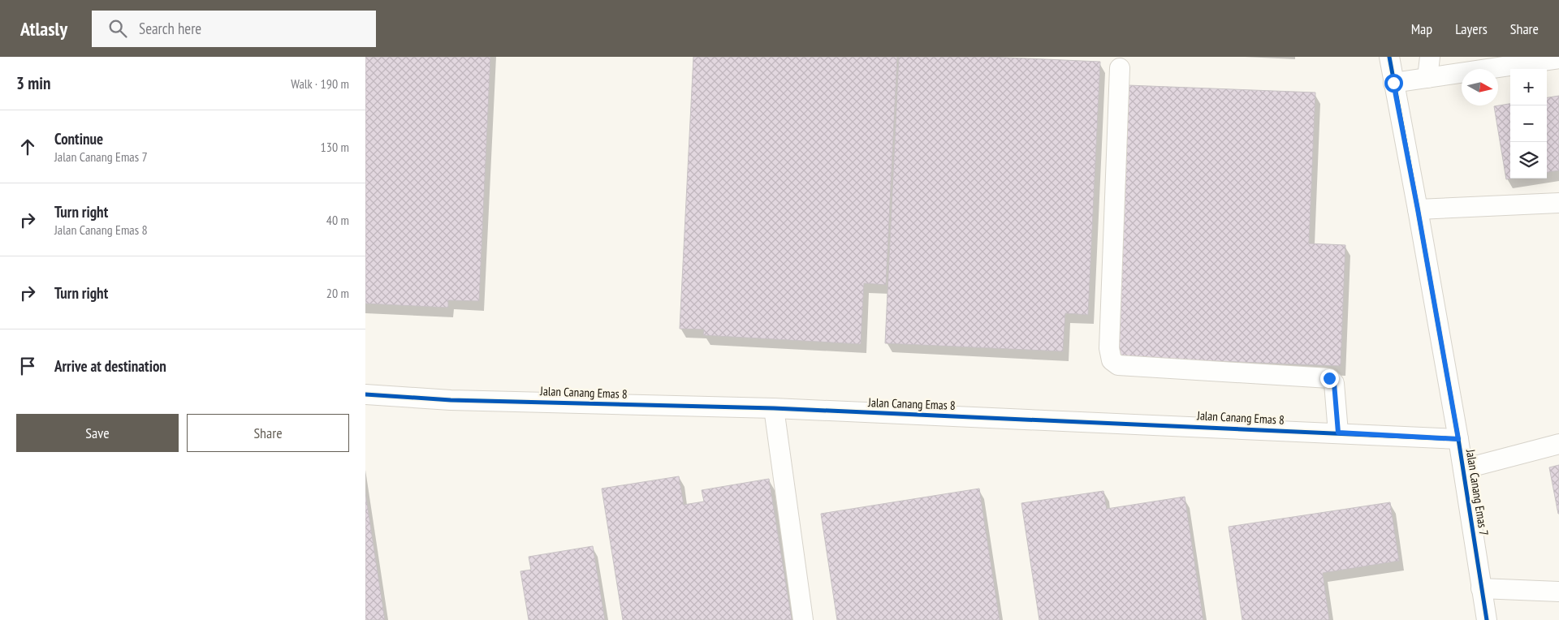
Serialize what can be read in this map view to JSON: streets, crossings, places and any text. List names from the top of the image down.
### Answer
{
  "streets": {
    "street": ["Jalan Canang Emas 8", "Jalan Canang Emas 7"]
  },
  "crossings": [
    ["Jalan Canang Emas 8", "Jalan Canang Emas 7"]
  ],
  "north": "right",
  "page": {
    "header": "Atlasly",
    "search": "Search here",
    "nav": ["Map", "Layers", "Share"],
    "heading": ["3 min", "Walk · 190 m"],
    "map_buttons": ["+", "−"],
    "list": [
      ["Continue", "Jalan Canang Emas 7", "130 m"],
      ["Turn right", "Jalan Canang Emas 8", "40 m"],
      ["Turn right", "20 m"],
      "Arrive at destination"
    ],
    "buttons": ["Save", "Share"]
  }
}
